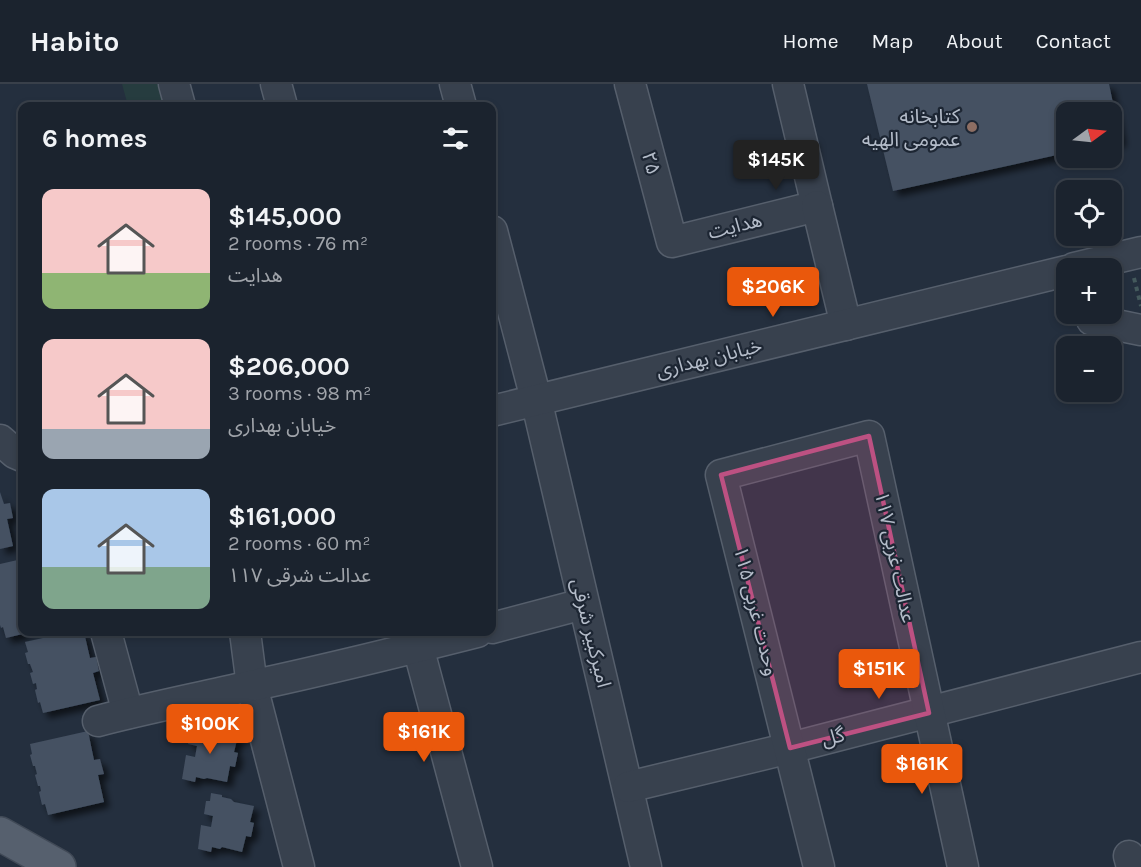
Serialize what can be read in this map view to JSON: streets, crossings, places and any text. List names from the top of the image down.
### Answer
{
  "streets": {
    "street": [
      "۲۵",
      "هدایت",
      "خیابان بهداری",
      "۱۱۷ عدالت غربی",
      "۱۱۵ وحدت غربی",
      "امیرکبیر شرقی",
      "گل"
    ]
  },
  "crossings": [
    ["۲۵", "هدایت"],
    ["خیابان بهداری", "امیرکبیر شرقی"],
    ["۱۱۷ عدالت غربی", "۱۱۵ وحدت غربی"],
    ["۱۱۷ عدالت غربی", "گل"],
    ["۱۱۵ وحدت غربی", "گل"],
    ["امیرکبیر شرقی", "گل"]
  ],
  "places": ["کتابخانه عمومی الهیه"],
  "north": "right",
  "page": {
    "header": "Habito",
    "nav": [
      "Home",
      "Map",
      "About",
      "Contact"
    ],
    "map_buttons": ["+", "−"],
    "heading": "6 homes",
    "price": [
      "$145K",
      "$206K",
      "$151K",
      "$100K",
      "$161K",
      "$161K"
    ],
    "list": [
      {
        "name": "$145,000",
        "note": "2 rooms · 76 m² · هدایت"
      },
      {
        "name": "$206,000",
        "note": "3 rooms · 98 m² · خیابان بهداری"
      },
      {
        "name": "$161,000",
        "note": "2 rooms · 60 m² · ۱۱۷ عدالت شرقی"
      }
    ]
  }
}
